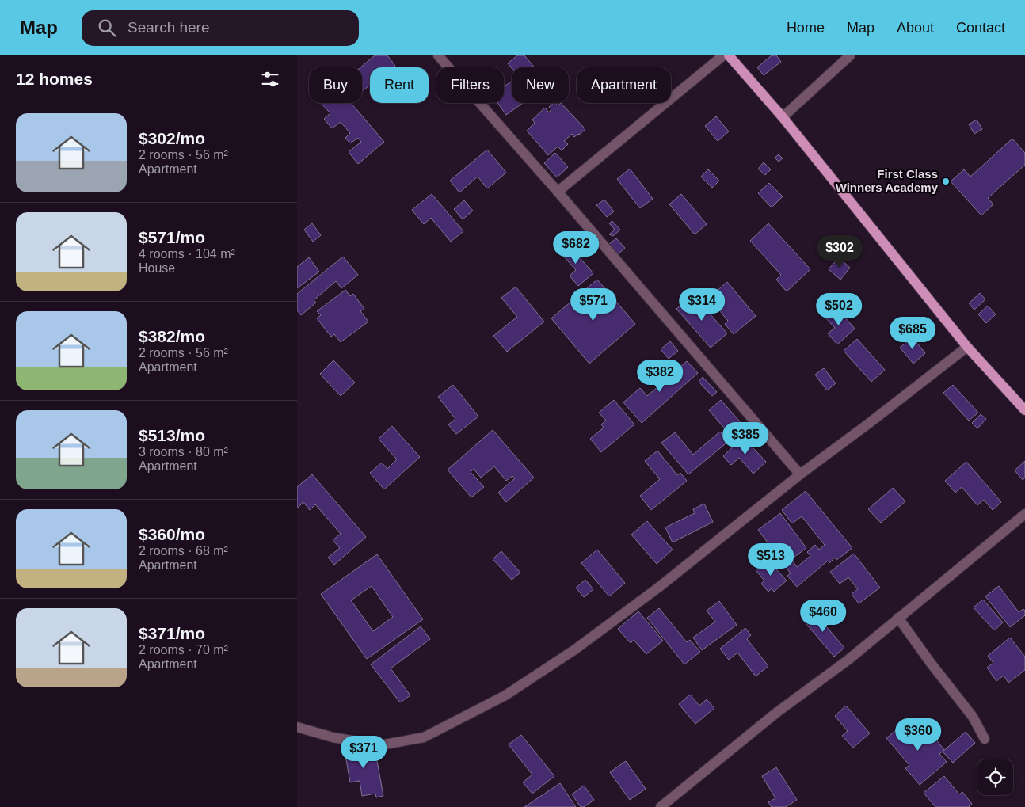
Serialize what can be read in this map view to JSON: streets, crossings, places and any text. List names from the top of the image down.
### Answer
{
  "places": ["First Class Winners Academy"],
  "page": {
    "header": "Map",
    "search": "Search here",
    "nav": [
      "Home",
      "Map",
      "About",
      "Contact"
    ],
    "heading": "12 homes",
    "chip": [
      "Buy",
      "Rent",
      "Filters",
      "New",
      "Apartment"
    ],
    "list": [
      {
        "name": "$302/mo",
        "note": "2 rooms · 56 m² · Apartment"
      },
      {
        "name": "$571/mo",
        "note": "4 rooms · 104 m² · House"
      },
      {
        "name": "$382/mo",
        "note": "2 rooms · 56 m² · Apartment"
      },
      {
        "name": "$513/mo",
        "note": "3 rooms · 80 m² · Apartment"
      },
      {
        "name": "$360/mo",
        "note": "2 rooms · 68 m² · Apartment"
      },
      {
        "name": "$371/mo",
        "note": "2 rooms · 70 m² · Apartment"
      }
    ],
    "price": [
      "$682",
      "$302",
      "$571",
      "$314",
      "$502",
      "$685",
      "$382",
      "$385",
      "$513",
      "$460",
      "$360",
      "$371"
    ]
  }
}
